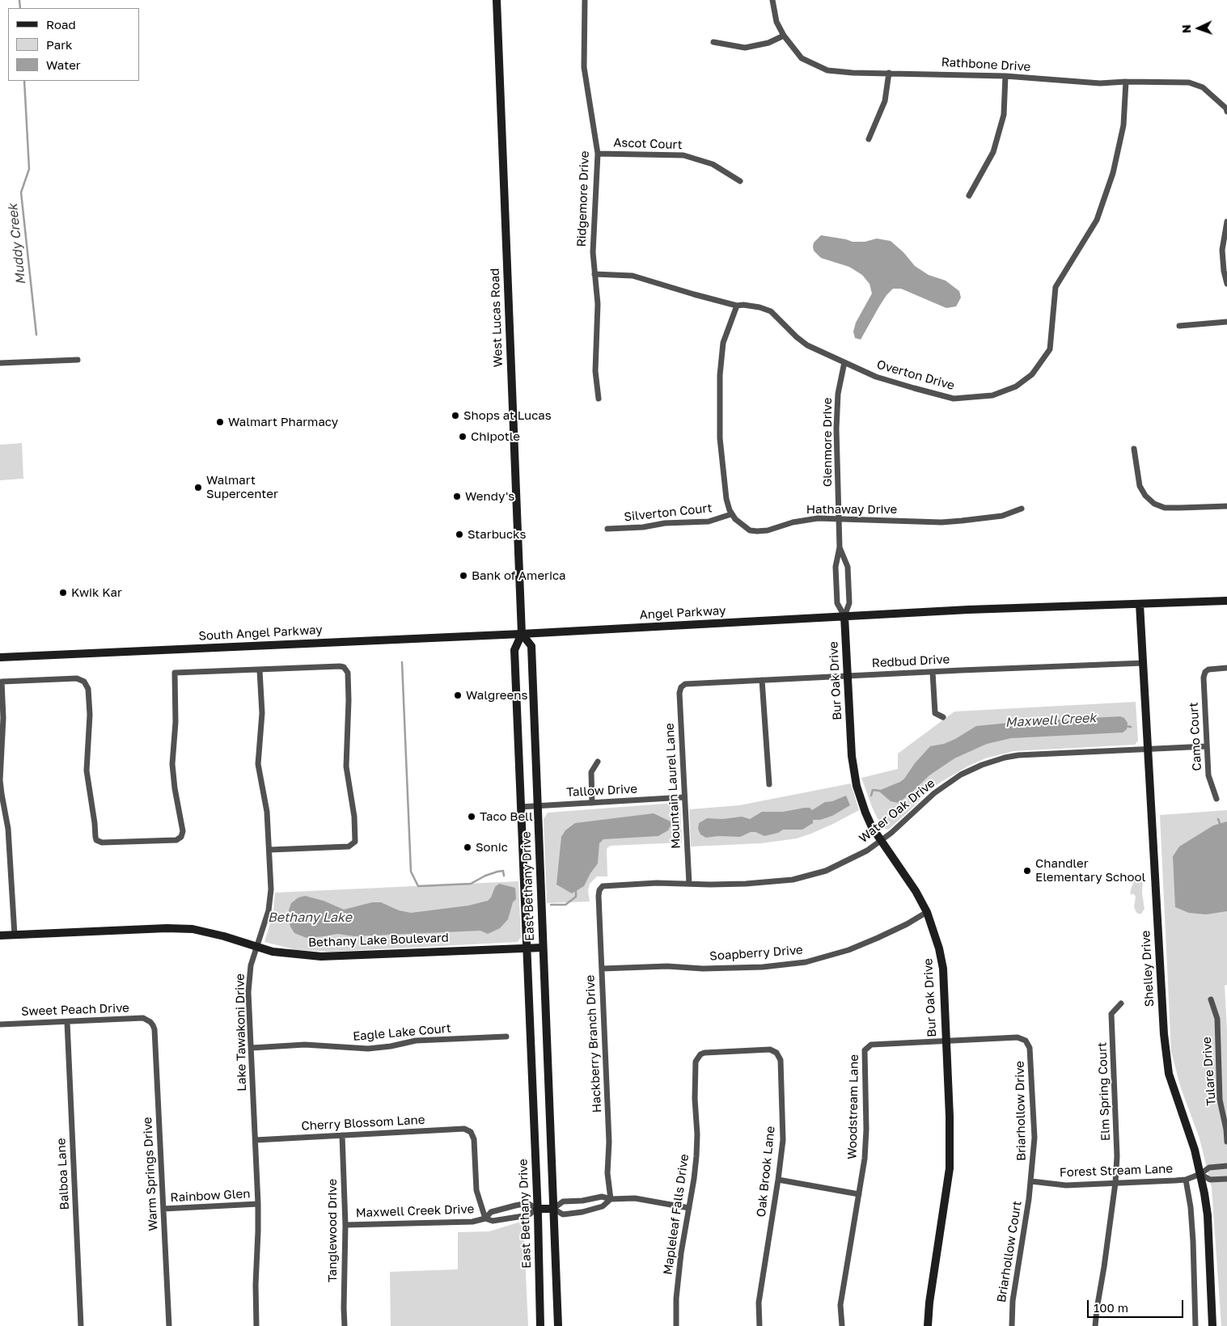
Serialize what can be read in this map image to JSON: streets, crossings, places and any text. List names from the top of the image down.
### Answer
{
  "streets": {
    "main road": [
      "West Lucas Road",
      "Angel Parkway",
      "South Angel Parkway",
      "Bur Oak Drive",
      "East Bethany Drive",
      "Bethany Lake Boulevard",
      "Shelley Drive"
    ],
    "street": [
      "Rathbone Drive",
      "Ascot Court",
      "Ridgemore Drive",
      "Overton Drive",
      "Glenmore Drive",
      "Hathaway Drive",
      "Silverton Court",
      "Redbud Drive",
      "Camo Court",
      "Mountain Laurel Lane",
      "Tallow Drive",
      "Water Oak Drive",
      "Soapberry Drive",
      "Sweet Peach Drive",
      "Lake Tawakoni Drive",
      "Eagle Lake Court",
      "Hackberry Branch Drive",
      "Tulare Drive",
      "Elm Spring Court",
      "Woodstream Lane",
      "Briarhollow Drive",
      "Cherry Blossom Lane",
      "Forest Stream Lane",
      "Oak Brook Lane",
      "Balboa Lane",
      "Warm Springs Drive",
      "Rainbow Glen",
      "Maxwell Creek Drive",
      "Mapleleaf Falls Drive",
      "Tanglewood Drive",
      "Briarhollow Court"
    ]
  },
  "crossings": [
    ["Rathbone Drive", "Overton Drive"],
    ["Ascot Court", "Ridgemore Drive"],
    ["Ridgemore Drive", "Overton Drive"],
    ["West Lucas Road", "Angel Parkway"],
    ["West Lucas Road", "South Angel Parkway"],
    ["West Lucas Road", "East Bethany Drive"],
    ["Overton Drive", "Glenmore Drive"],
    ["Glenmore Drive", "Hathaway Drive"],
    ["Glenmore Drive", "Angel Parkway"],
    ["Glenmore Drive", "Bur Oak Drive"],
    ["Hathaway Drive", "Silverton Court"],
    ["Angel Parkway", "South Angel Parkway"],
    ["Angel Parkway", "Bur Oak Drive"],
    ["Angel Parkway", "East Bethany Drive"],
    ["Angel Parkway", "Shelley Drive"],
    ["South Angel Parkway", "East Bethany Drive"],
    ["Redbud Drive", "Bur Oak Drive"],
    ["Redbud Drive", "Mountain Laurel Lane"],
    ["Redbud Drive", "Shelley Drive"],
    ["Bur Oak Drive", "Water Oak Drive"],
    ["Bur Oak Drive", "Soapberry Drive"],
    ["Bur Oak Drive", "Woodstream Lane"],
    ["Camo Court", "Water Oak Drive"],
    ["Mountain Laurel Lane", "Tallow Drive"],
    ["Mountain Laurel Lane", "Water Oak Drive"],
    ["Tallow Drive", "East Bethany Drive"],
    ["Water Oak Drive", "Shelley Drive"],
    ["Water Oak Drive", "Hackberry Branch Drive"],
    ["East Bethany Drive", "Bethany Lake Boulevard"],
    ["East Bethany Drive", "Maxwell Creek Drive"],
    ["Bethany Lake Boulevard", "Lake Tawakoni Drive"],
    ["Soapberry Drive", "Hackberry Branch Drive"],
    ["Shelley Drive", "Forest Stream Lane"],
    ["Sweet Peach Drive", "Balboa Lane"],
    ["Sweet Peach Drive", "Warm Springs Drive"],
    ["Lake Tawakoni Drive", "Eagle Lake Court"],
    ["Lake Tawakoni Drive", "Cherry Blossom Lane"],
    ["Lake Tawakoni Drive", "Rainbow Glen"],
    ["Elm Spring Court", "Forest Stream Lane"],
    ["Woodstream Lane", "Briarhollow Drive"],
    ["Briarhollow Drive", "Forest Stream Lane"],
    ["Briarhollow Drive", "Briarhollow Court"],
    ["Cherry Blossom Lane", "Maxwell Creek Drive"],
    ["Cherry Blossom Lane", "Tanglewood Drive"],
    ["Forest Stream Lane", "Briarhollow Court"],
    ["Oak Brook Lane", "Mapleleaf Falls Drive"],
    ["Warm Springs Drive", "Rainbow Glen"],
    ["Maxwell Creek Drive", "Tanglewood Drive"]
  ],
  "water": ["Muddy Creek", "Maxwell Creek", "Bethany Lake"],
  "places": [
    "Shops at Lucas",
    "Walmart Pharmacy",
    "Chipotle",
    "Walmart Supercenter",
    "Wendy's",
    "Starbucks",
    "Bank of America",
    "Kwik Kar",
    "Walgreens",
    "Taco Bell",
    "Sonic",
    "Chandler Elementary School"
  ],
  "legend": ["Road", "Park", "Water"],
  "scale_bar": "100 m",
  "north": "left"
}
